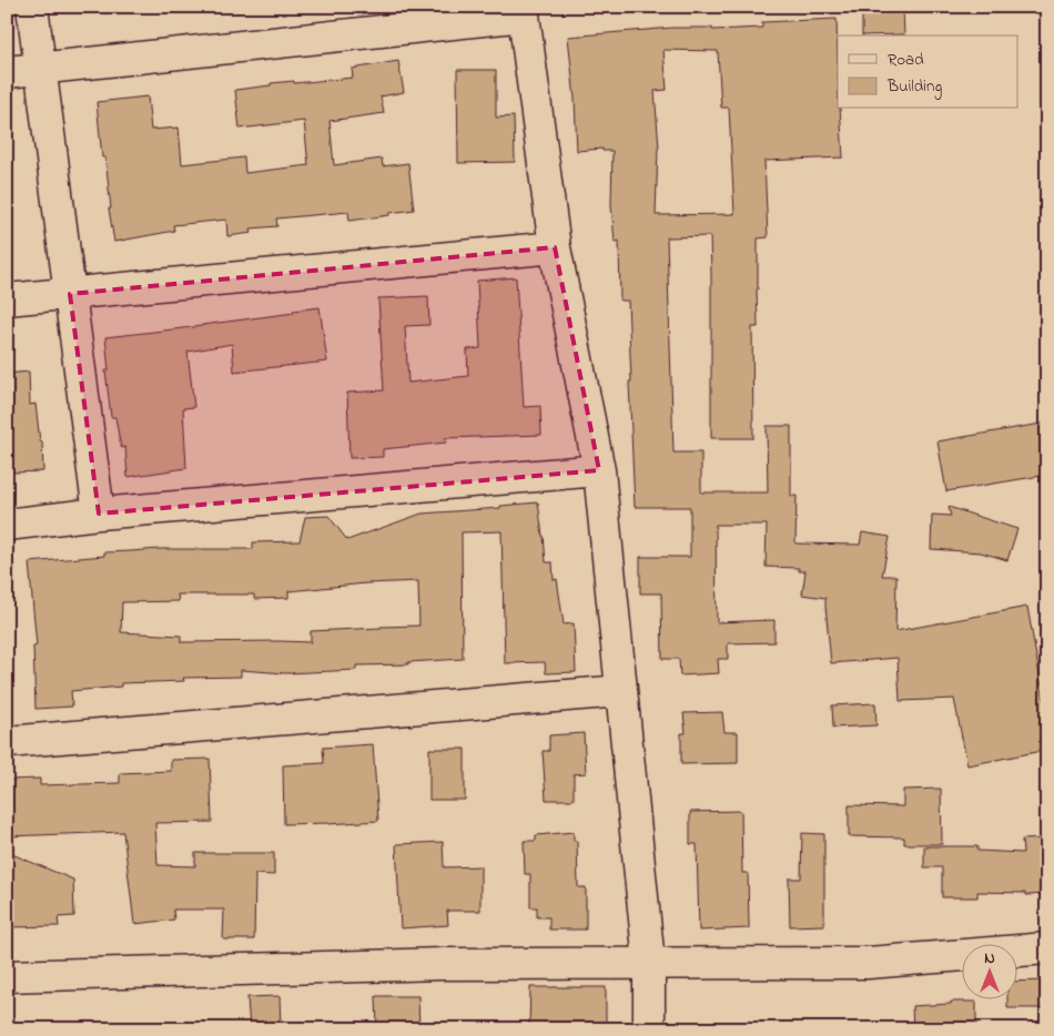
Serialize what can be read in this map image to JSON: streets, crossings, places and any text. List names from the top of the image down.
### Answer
{
  "legend": ["Road", "Building"],
  "north": "top"
}
